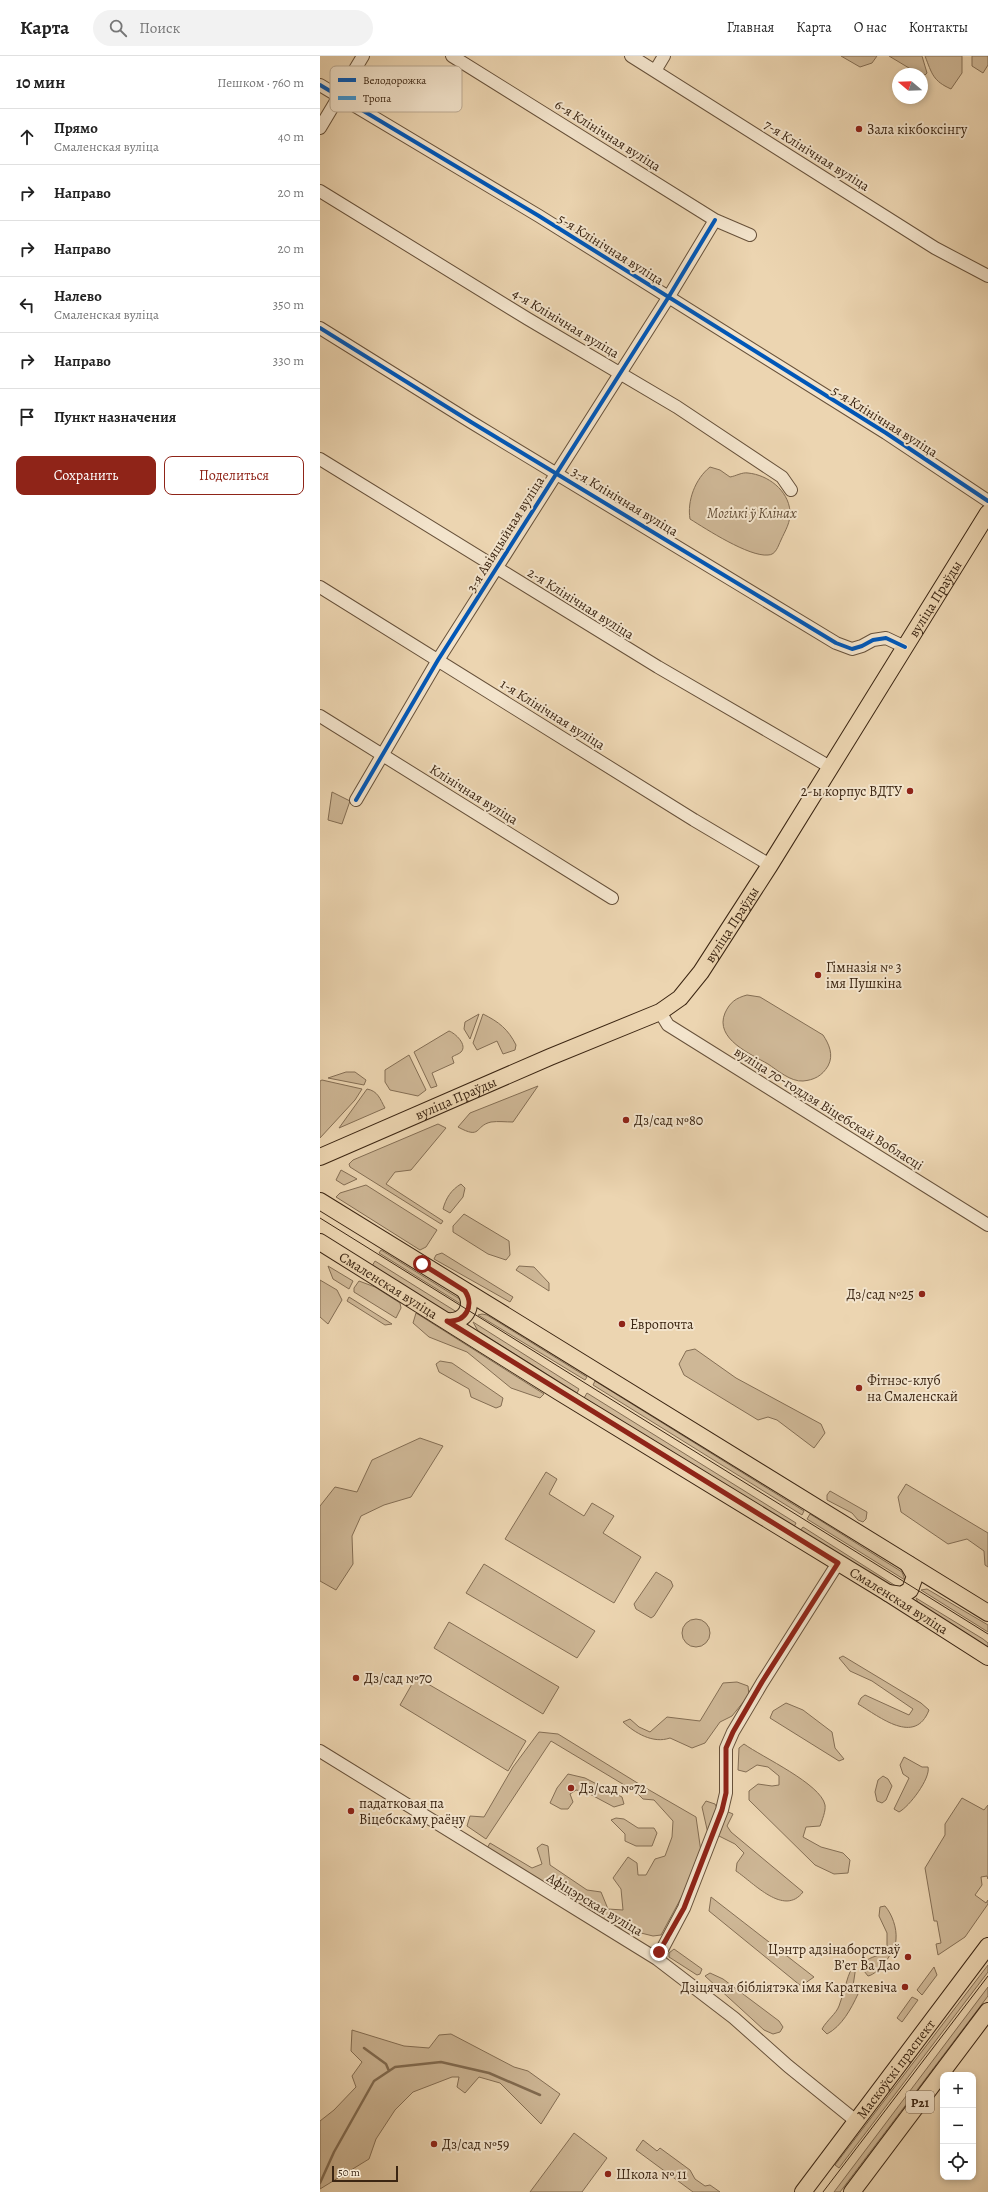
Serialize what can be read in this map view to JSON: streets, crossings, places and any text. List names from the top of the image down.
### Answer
{
  "streets": {
    "main road": [
      "вуліца Праўды",
      "Смаленская вуліца",
      "Маскоўскі праспект",
      "Р21"
    ],
    "street": [
      "6-я Клінічная вуліца",
      "7-я Клінічная вуліца",
      "5-я Клінічная вуліца",
      "4-я Клінічная вуліца",
      "3-я Клінічная вуліца",
      "3-я Авіяцыйная вуліца",
      "2-я Клінічная вуліца",
      "1-я Клінічная вуліца",
      "Клінічная вуліца",
      "вуліца 70-годдзя Віцебскай Вобласці",
      "Афіцэрская вуліца"
    ]
  },
  "crossings": [
    ["6-я Клінічная вуліца", "3-я Авіяцыйная вуліца"],
    ["5-я Клінічная вуліца", "3-я Авіяцыйная вуліца"],
    ["4-я Клінічная вуліца", "3-я Авіяцыйная вуліца"],
    ["3-я Клінічная вуліца", "3-я Авіяцыйная вуліца"],
    ["3-я Клінічная вуліца", "вуліца Праўды"],
    ["3-я Авіяцыйная вуліца", "2-я Клінічная вуліца"],
    ["3-я Авіяцыйная вуліца", "1-я Клінічная вуліца"],
    ["3-я Авіяцыйная вуліца", "Клінічная вуліца"],
    ["вуліца Праўды", "2-я Клінічная вуліца"],
    ["вуліца Праўды", "1-я Клінічная вуліца"],
    ["вуліца Праўды", "вуліца 70-годдзя Віцебскай Вобласці"],
    ["Афіцэрская вуліца", "Маскоўскі праспект"]
  ],
  "parks": ["Могілкі ў Клінах"],
  "places": [
    "Зала кікбоксінгу",
    "2-ы корпус ВДТУ",
    "Гімназія № 3 імя Пушкіна",
    "Дз/сад №80",
    "Дз/сад №25",
    "Европочта",
    "Фітнэс-клуб на Смаленскай",
    "Дз/сад №70",
    "Дз/сад №72",
    "падатковая па Віцебскаму раёну",
    "Цэнтр адзінаборстваў Вʼет Ва Дао",
    "Дзіцячая бібліятэка імя Караткевіча",
    "Дз/сад №59",
    "Школа № 11"
  ],
  "legend": ["Велодорожка", "Тропа"],
  "scale_bar": "50 m",
  "north": "left",
  "page": {
    "header": "Карта",
    "search": "Поиск",
    "nav": [
      "Главная",
      "Карта",
      "О нас",
      "Контакты"
    ],
    "heading": ["10 мин", "Пешком · 760 m"],
    "list": [
      ["Прямо", "Смаленская вуліца", "40 m"],
      ["Направо", "20 m"],
      ["Направо", "20 m"],
      ["Налево", "Смаленская вуліца", "350 m"],
      ["Направо", "330 m"],
      "Пункт назначения"
    ],
    "buttons": ["Сохранить", "Поделиться"],
    "map_buttons": ["+", "−"],
    "scale": "50 m"
  }
}
